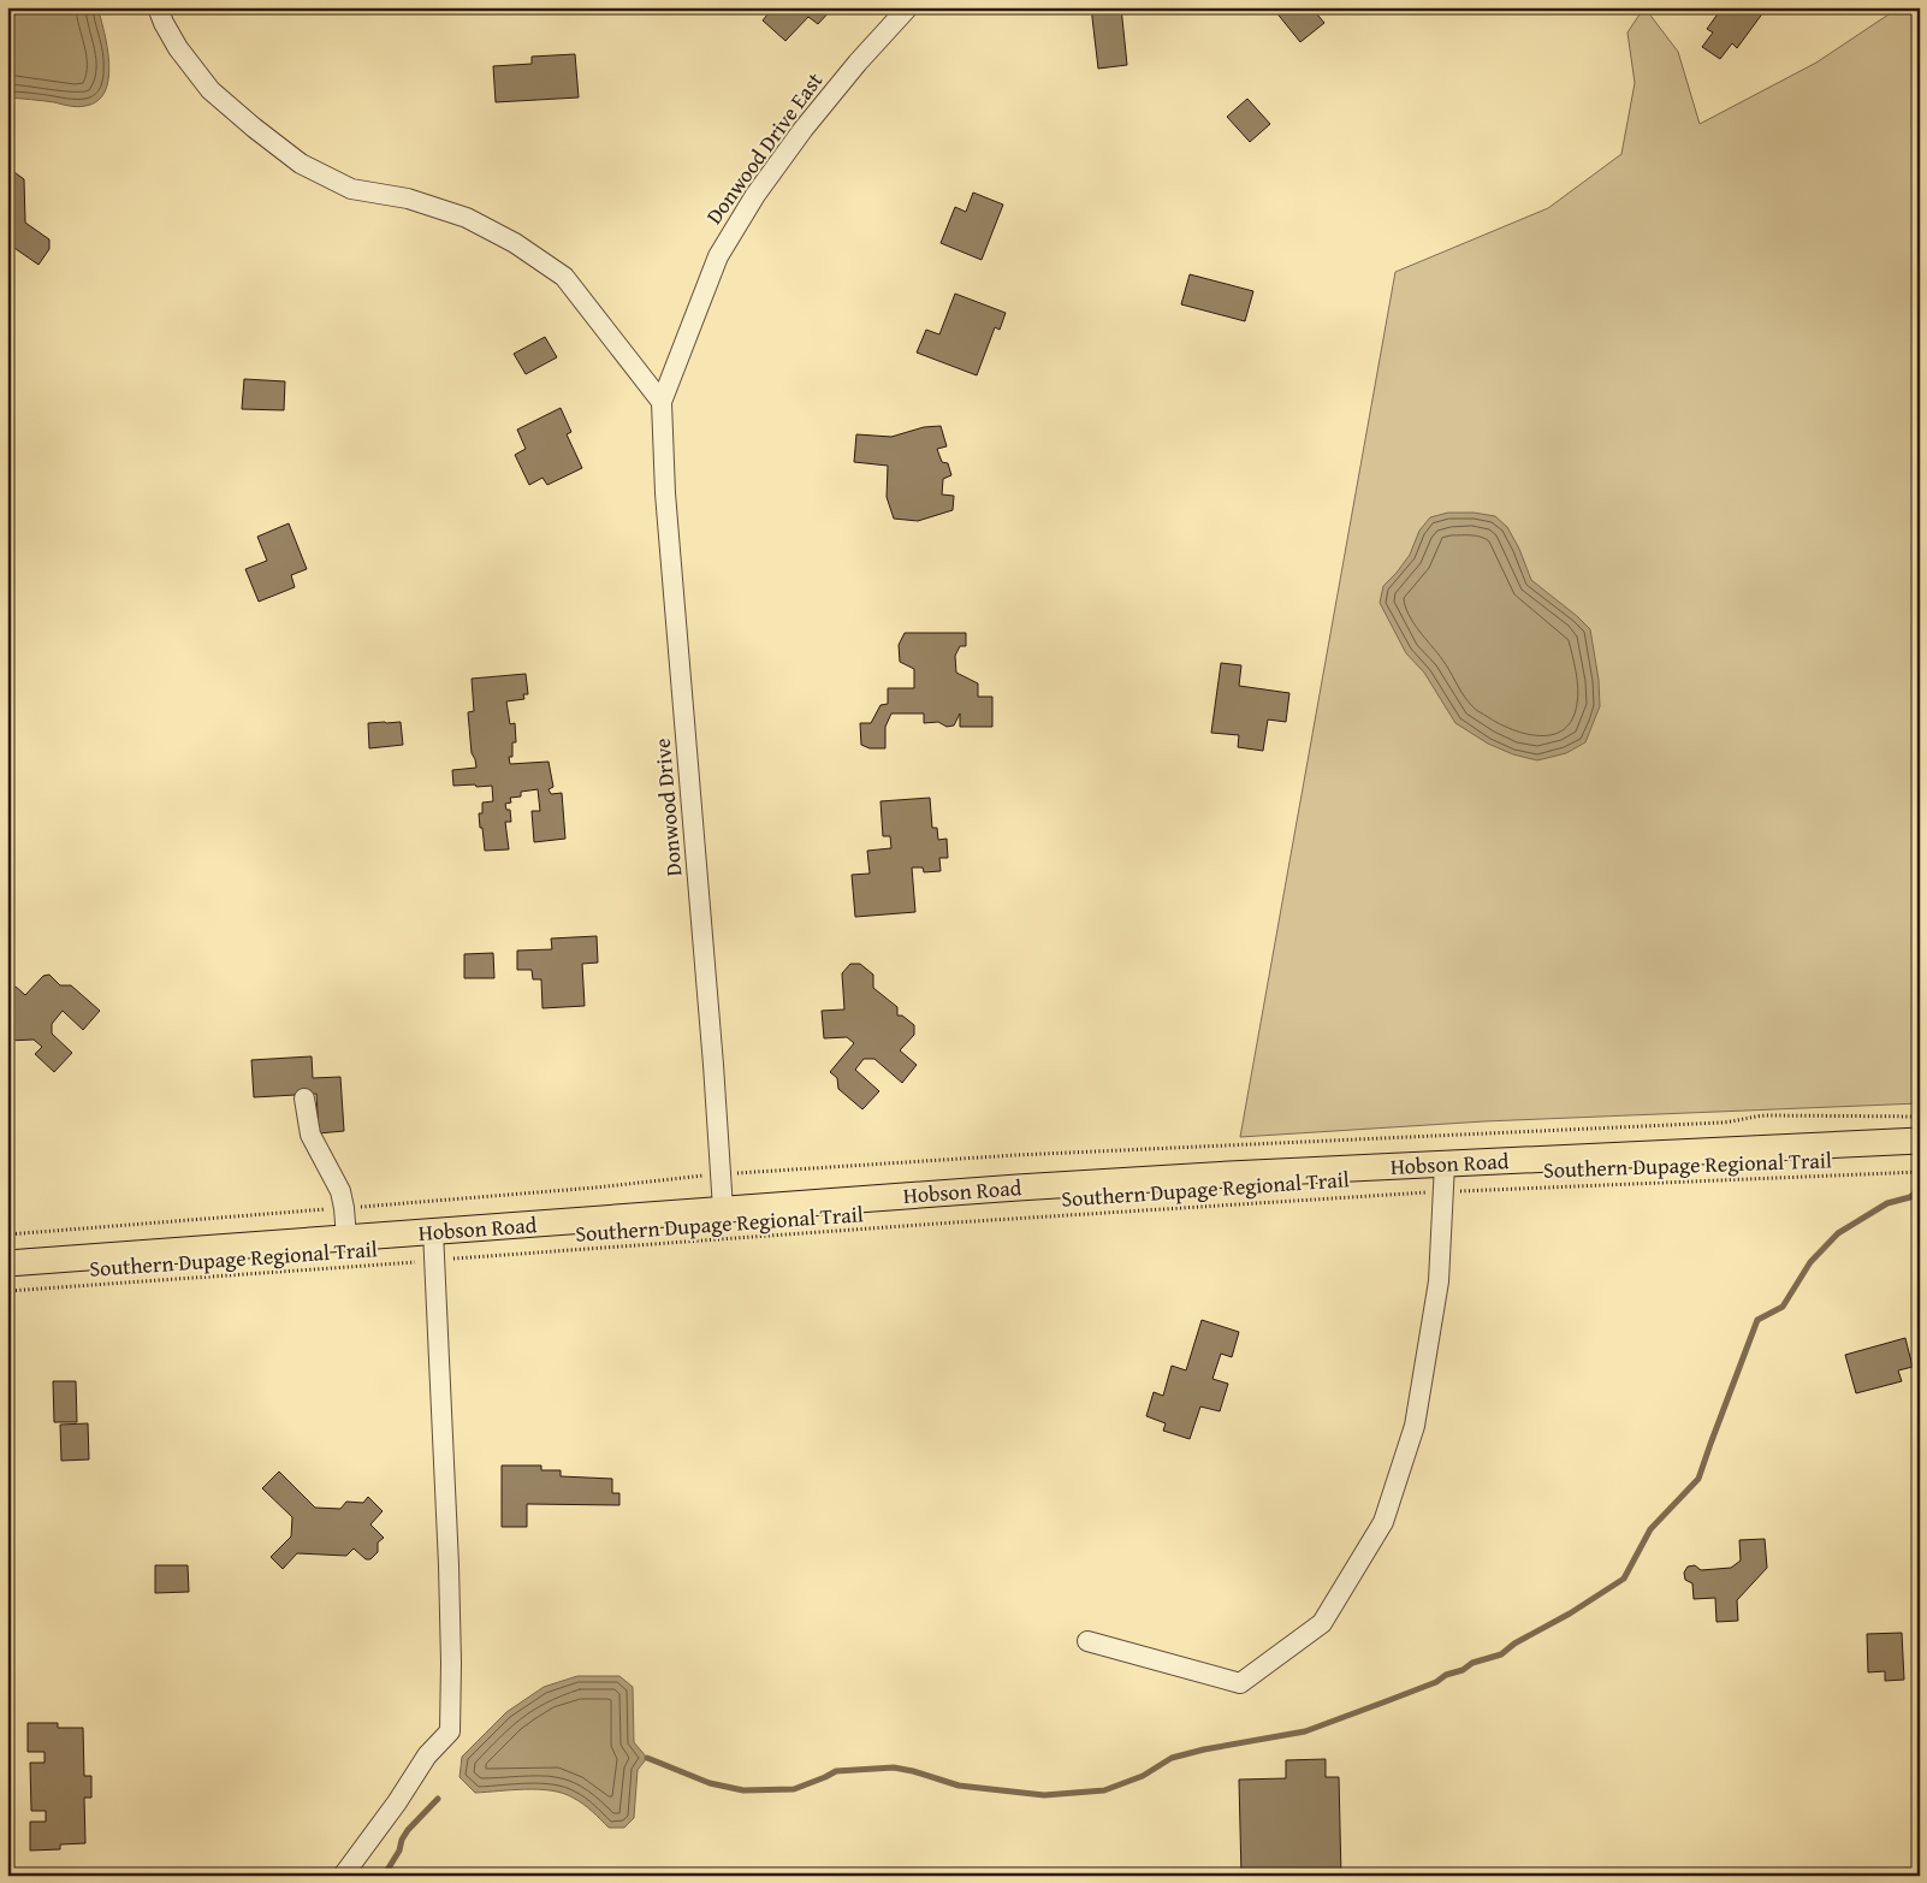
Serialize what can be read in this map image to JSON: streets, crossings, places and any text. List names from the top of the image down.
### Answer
{
  "streets": {
    "main road": ["Hobson Road"],
    "street": ["Donwood Drive East", "Donwood Drive"],
    "path": ["Southern Dupage Regional Trail"]
  },
  "crossings": [
    ["Donwood Drive East", "Donwood Drive"],
    ["Donwood Drive", "Hobson Road"]
  ]
}
